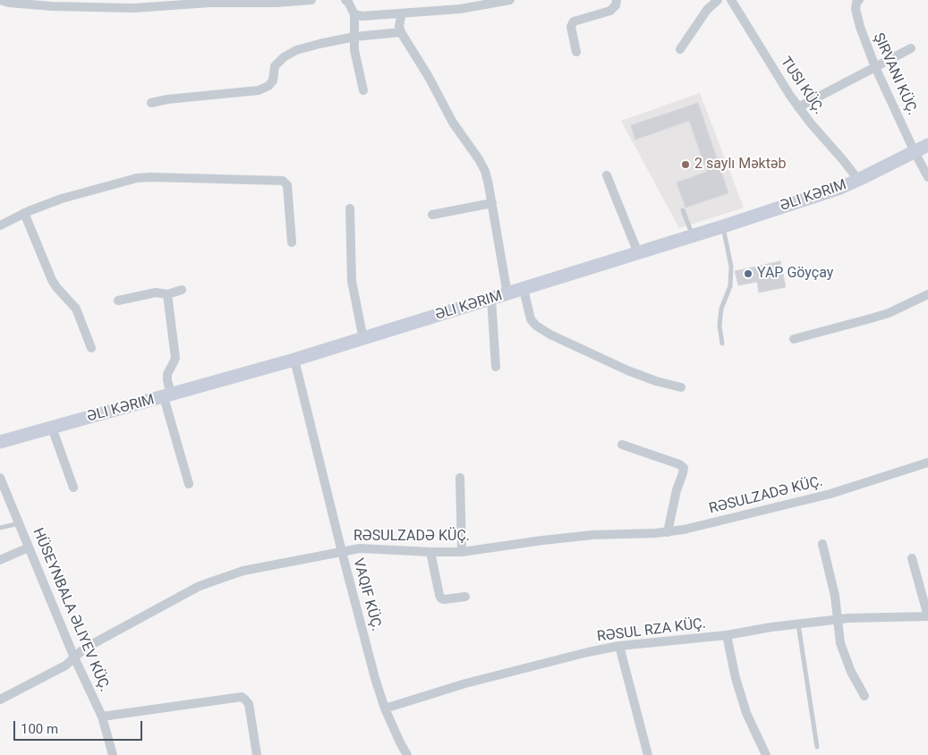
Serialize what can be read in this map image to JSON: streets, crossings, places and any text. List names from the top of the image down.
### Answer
{
  "streets": {
    "main road": ["ƏLI KƏRIM"],
    "street": [
      "ŞIRVANI KÜÇ.",
      "TUSI KÜÇ.",
      "RƏSULZADƏ KÜÇ.",
      "VAQIF KÜÇ.",
      "HÜSEYNBALA ƏLIYEV KÜÇ.",
      "RƏSUL RZA KÜÇ."
    ]
  },
  "crossings": [
    ["ŞIRVANI KÜÇ.", "ƏLI KƏRIM"],
    ["TUSI KÜÇ.", "ƏLI KƏRIM"],
    ["ƏLI KƏRIM", "VAQIF KÜÇ."],
    ["RƏSULZADƏ KÜÇ.", "VAQIF KÜÇ."],
    ["RƏSULZADƏ KÜÇ.", "HÜSEYNBALA ƏLIYEV KÜÇ."],
    ["VAQIF KÜÇ.", "RƏSUL RZA KÜÇ."]
  ],
  "places": ["2 saylı Məktəb", "YAP Göyçay"],
  "scale_bar": "100 m"
}
